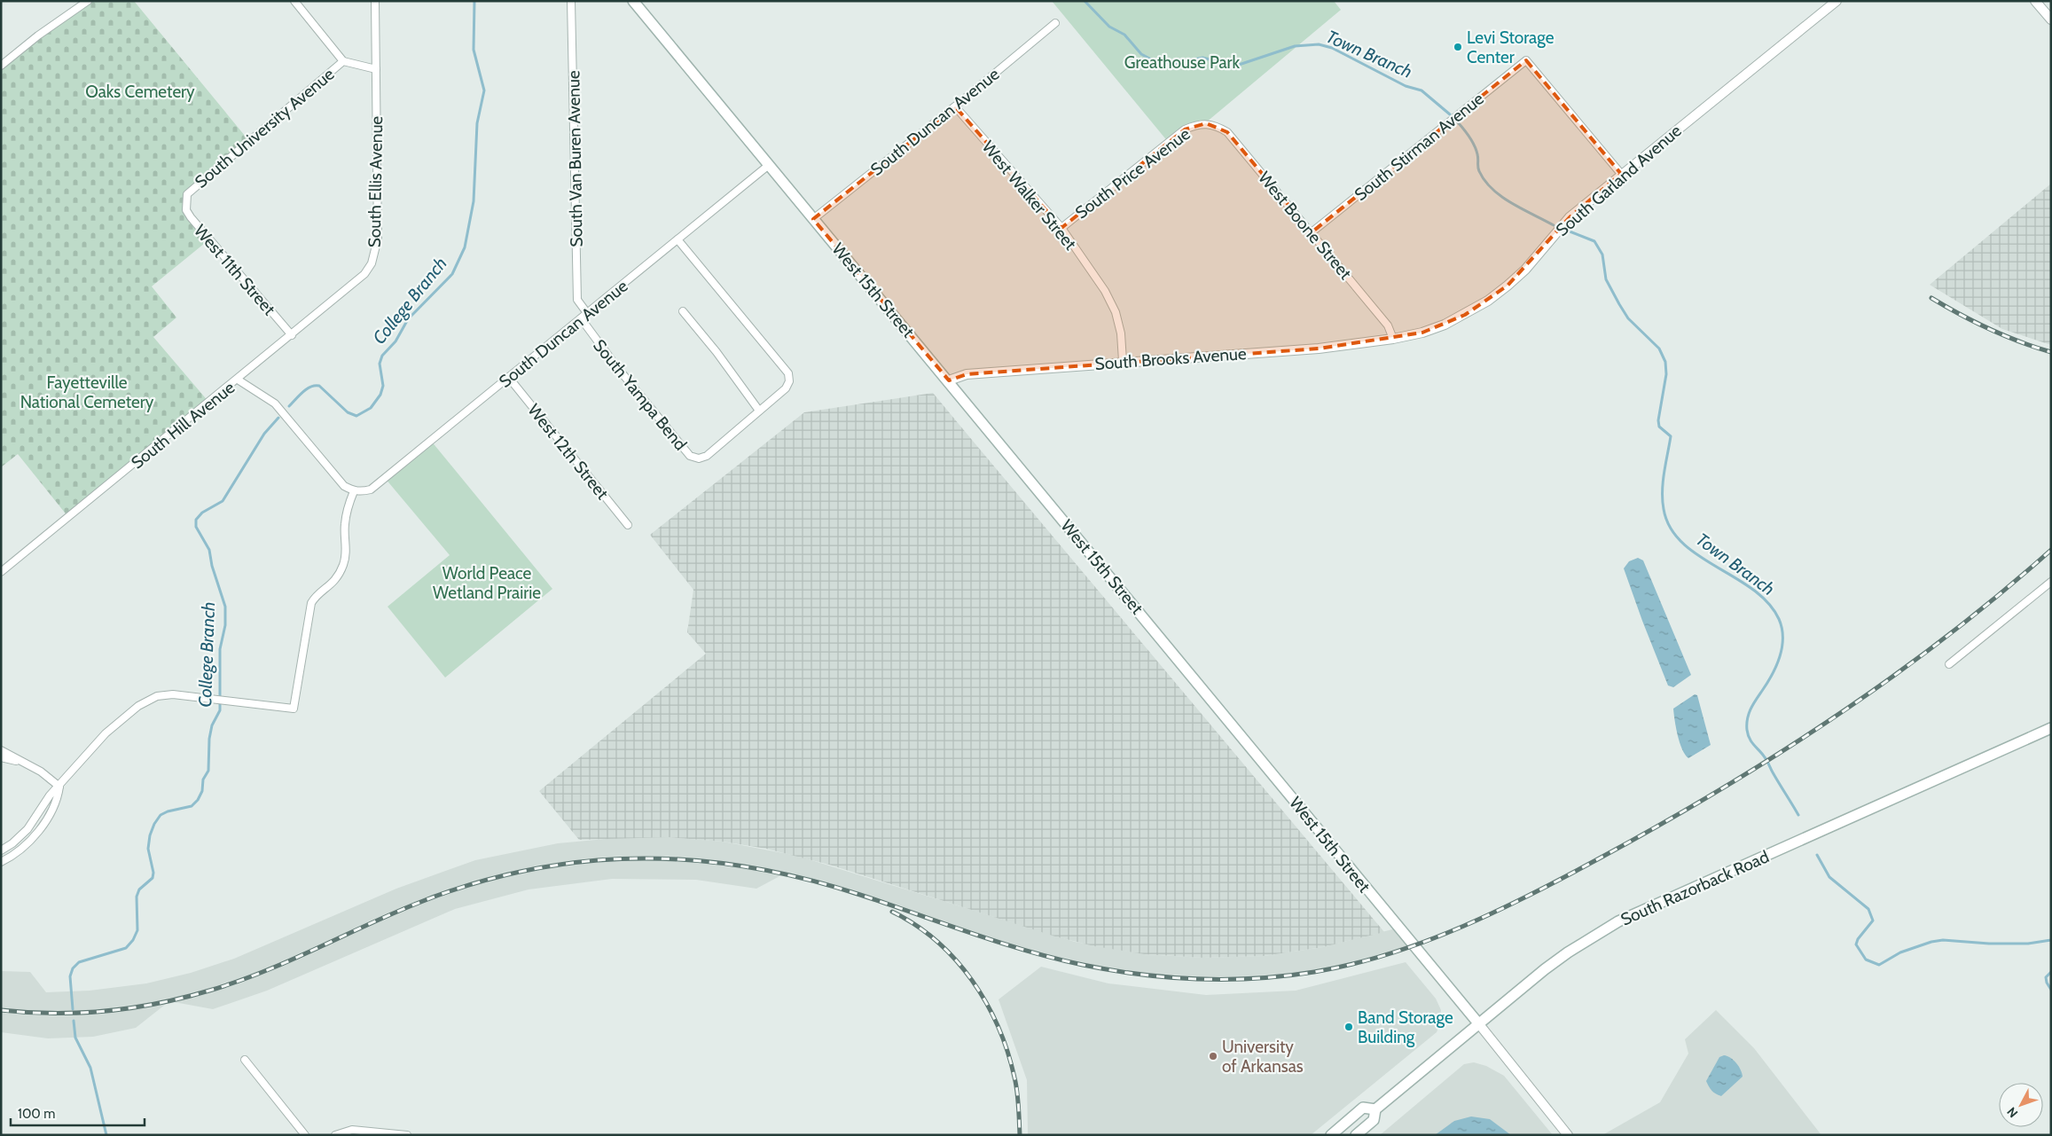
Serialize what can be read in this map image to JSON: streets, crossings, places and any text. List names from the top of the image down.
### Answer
{
  "streets": {
    "main road": ["West 15th Street", "South Razorback Road"],
    "street": [
      "South Duncan Avenue",
      "South University Avenue",
      "South Stirman Avenue",
      "South Van Buren Avenue",
      "South Price Avenue",
      "South Garland Avenue",
      "South Ellis Avenue",
      "West Walker Street",
      "West Boone Street",
      "West 11th Street",
      "South Brooks Avenue",
      "South Yampa Bend",
      "South Hill Avenue",
      "West 12th Street"
    ]
  },
  "crossings": [
    ["South Duncan Avenue", "South Van Buren Avenue"],
    ["South Duncan Avenue", "West Walker Street"],
    ["South Duncan Avenue", "West 15th Street"],
    ["South Duncan Avenue", "South Yampa Bend"],
    ["South Duncan Avenue", "South Hill Avenue"],
    ["South Duncan Avenue", "West 12th Street"],
    ["South University Avenue", "South Ellis Avenue"],
    ["South University Avenue", "West 11th Street"],
    ["South Stirman Avenue", "South Garland Avenue"],
    ["South Stirman Avenue", "West Boone Street"],
    ["South Price Avenue", "West Walker Street"],
    ["South Price Avenue", "West Boone Street"],
    ["South Garland Avenue", "West Boone Street"],
    ["South Garland Avenue", "South Brooks Avenue"],
    ["South Ellis Avenue", "West 11th Street"],
    ["South Ellis Avenue", "South Hill Avenue"],
    ["West Walker Street", "South Brooks Avenue"],
    ["West Boone Street", "South Brooks Avenue"],
    ["West 15th Street", "South Brooks Avenue"],
    ["West 15th Street", "South Razorback Road"]
  ],
  "water": ["Town Branch", "College Branch"],
  "parks": [
    "Greathouse Park",
    "Oaks Cemetery",
    "Fayetteville National Cemetery",
    "World Peace Wetland Prairie"
  ],
  "places": ["Levi Storage Center", "Band Storage Building", "University of Arkansas"],
  "scale_bar": "100 m",
  "north": "bottom left"
}
